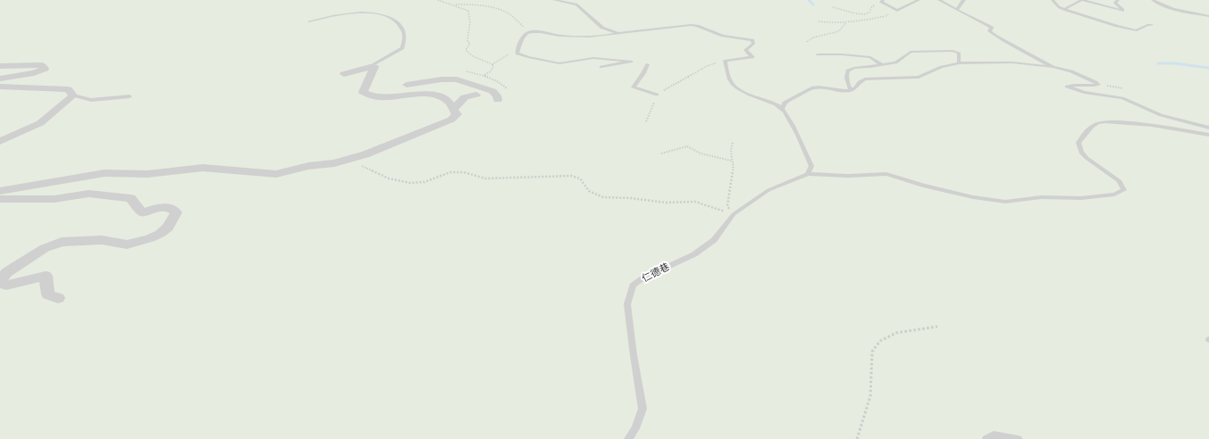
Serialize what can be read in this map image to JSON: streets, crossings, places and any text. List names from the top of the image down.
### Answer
{
  "streets": {
    "lane": ["仁德巷"]
  }
}
